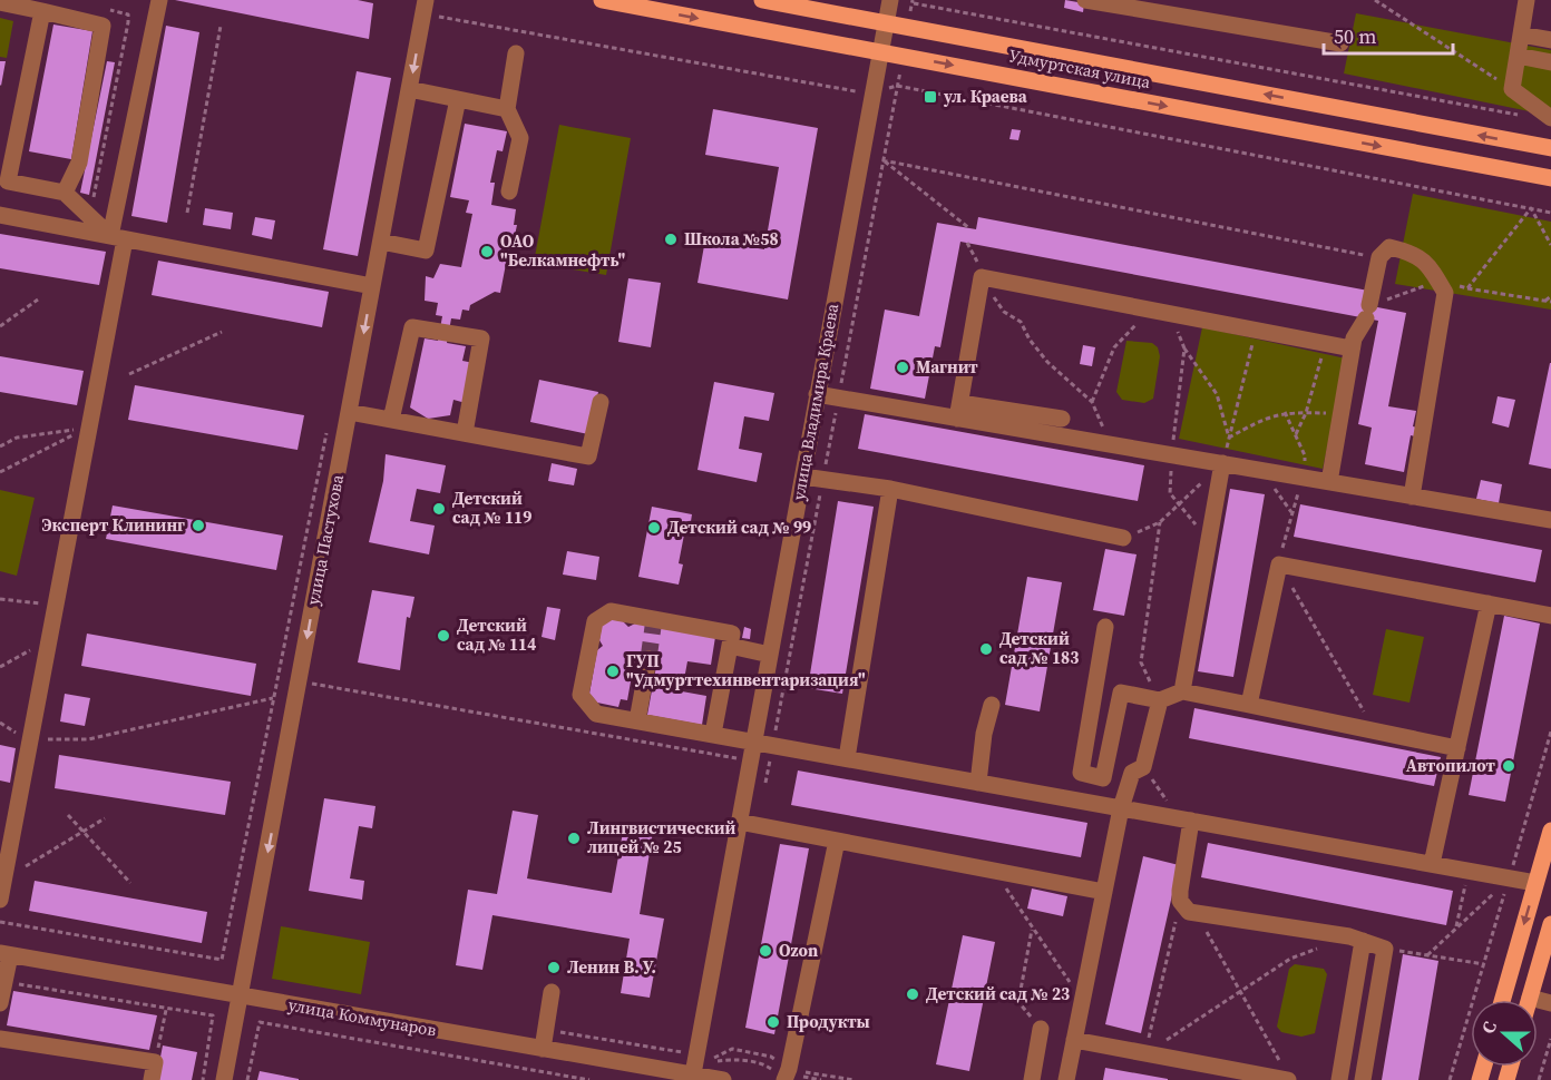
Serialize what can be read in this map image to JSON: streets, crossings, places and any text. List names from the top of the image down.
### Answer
{
  "streets": {
    "main road": ["Удмуртская улица"],
    "street": ["улица Владимира Краева", "улица Пастухова", "улица Коммунаров"]
  },
  "crossings": [
    ["Удмуртская улица", "улица Владимира Краева"],
    ["улица Владимира Краева", "улица Коммунаров"],
    ["улица Пастухова", "улица Коммунаров"]
  ],
  "one_way": ["улица Пастухова"],
  "places": {
    "transit": ["ул. Краева"],
    "other": [
      "Школа №58",
      "ОАО \"Белкамнефть\"",
      "Магнит",
      "Детский сад № 119",
      "Эксперт Клининг",
      "Детский сад № 99",
      "Детский сад № 114",
      "Детский сад № 183",
      "ГУП \"Удмурттехинвентаризация\"",
      "Автопилот",
      "Лингвистический лицей № 25",
      "Ozon",
      "Ленин В. У.",
      "Детский сад № 23",
      "Продукты"
    ]
  },
  "scale_bar": "50 m",
  "north": "left"
}
